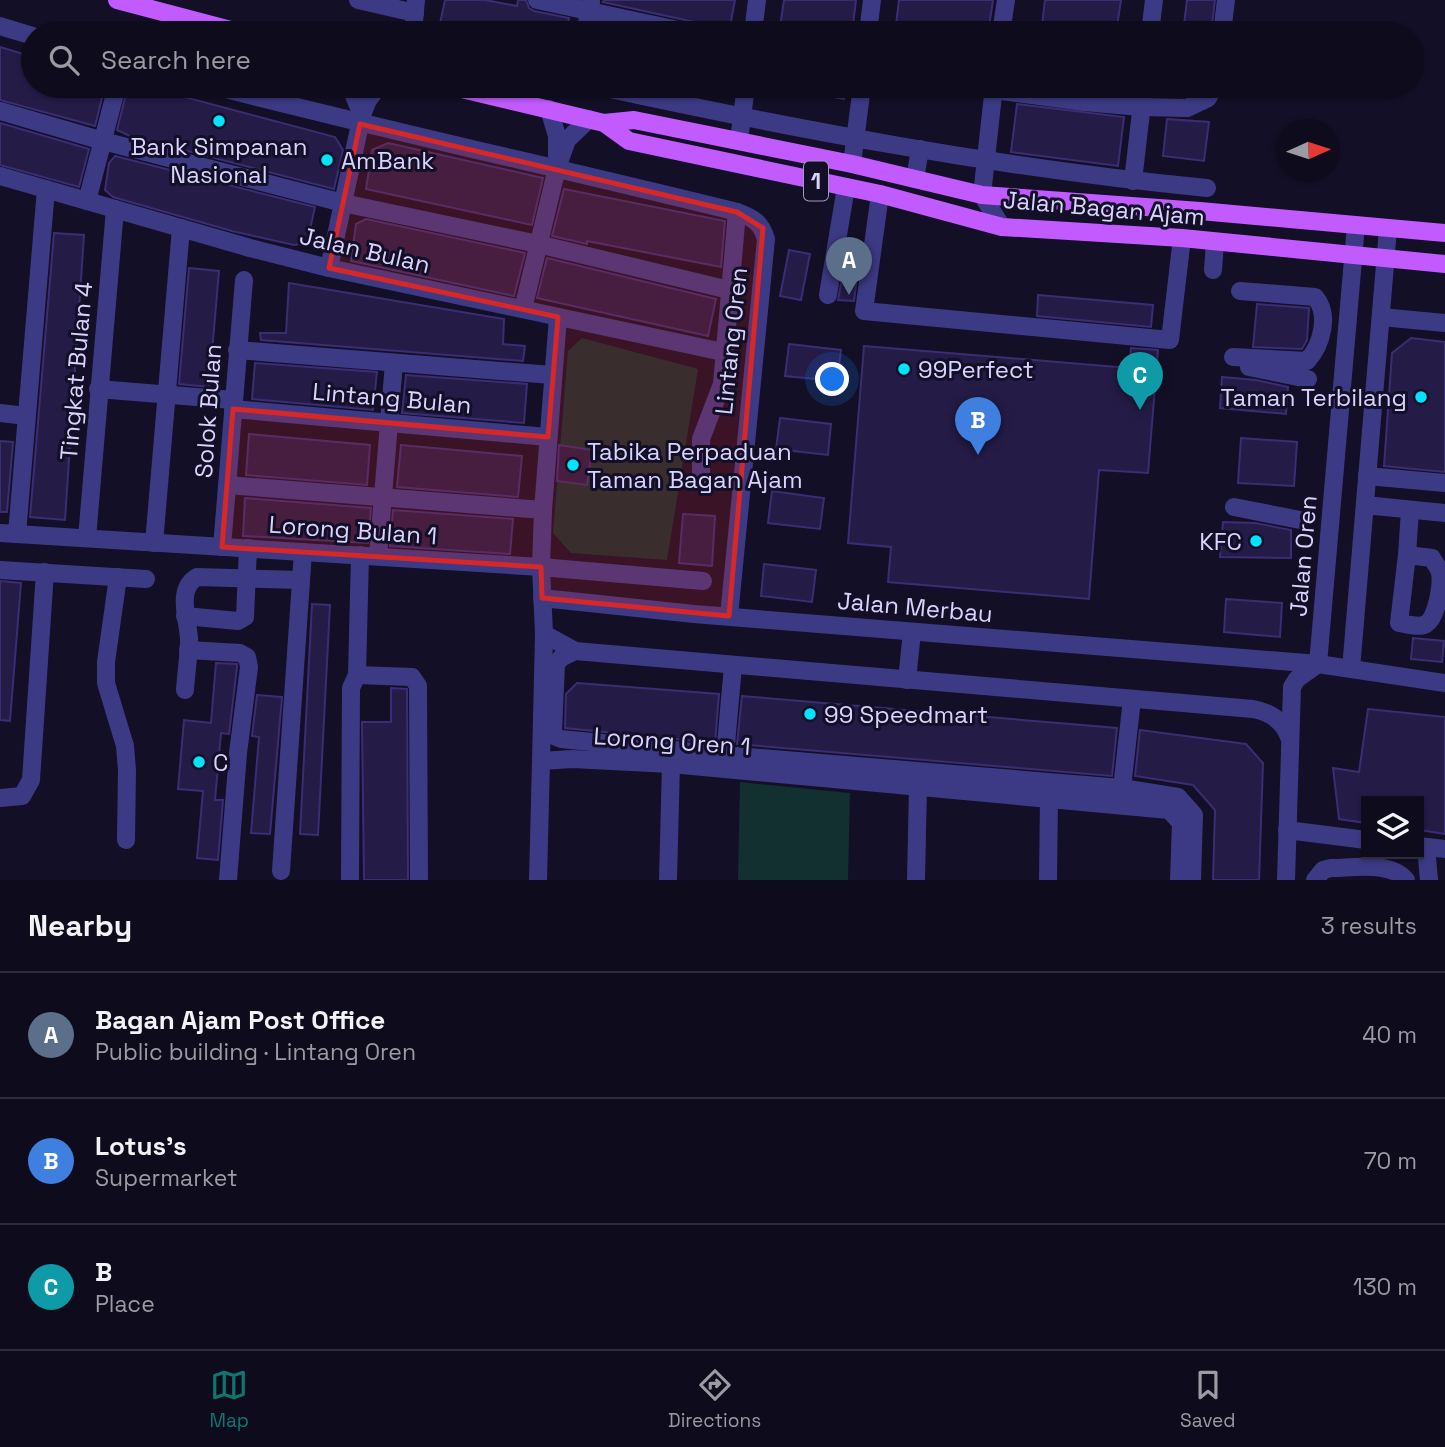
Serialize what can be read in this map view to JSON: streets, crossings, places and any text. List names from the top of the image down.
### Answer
{
  "streets": {
    "main road": ["1", "Jalan Bagan Ajam"],
    "street": [
      "Jalan Bulan",
      "Lintang Oren",
      "Tingkat Bulan 4",
      "Lintang Bulan",
      "Solok Bulan",
      "Lorong Bulan 1",
      "Jalan Oren",
      "Jalan Merbau",
      "Lorong Oren 1"
    ]
  },
  "crossings": [
    ["Jalan Bagan Ajam", "Jalan Oren"],
    ["Jalan Bulan", "Tingkat Bulan 4"],
    ["Lintang Oren", "Jalan Merbau"],
    ["Tingkat Bulan 4", "Lintang Bulan"],
    ["Tingkat Bulan 4", "Lorong Bulan 1"],
    ["Lintang Bulan", "Solok Bulan"],
    ["Solok Bulan", "Lorong Bulan 1"],
    ["Jalan Oren", "Jalan Merbau"]
  ],
  "places": [
    "Bank Simpanan Nasional",
    "AmBank",
    "99Perfect",
    "Taman Terbilang",
    "Tabika Perpaduan Taman Bagan Ajam",
    "KFC",
    "99 Speedmart",
    "C"
  ],
  "north": "right",
  "page": {
    "search": "Search here",
    "pins": ["A", "C", "B"],
    "heading": ["Nearby", "3 results"],
    "list": [
      {
        "mark": "A",
        "name": "Bagan Ajam Post Office",
        "note": "Public building · Lintang Oren",
        "value": "40 m"
      },
      {
        "mark": "B",
        "name": "Lotus's",
        "note": "Supermarket",
        "value": "70 m"
      },
      {
        "mark": "C",
        "name": "B",
        "note": "Place",
        "value": "130 m"
      }
    ],
    "nav": ["Map", "Directions", "Saved"]
  }
}
